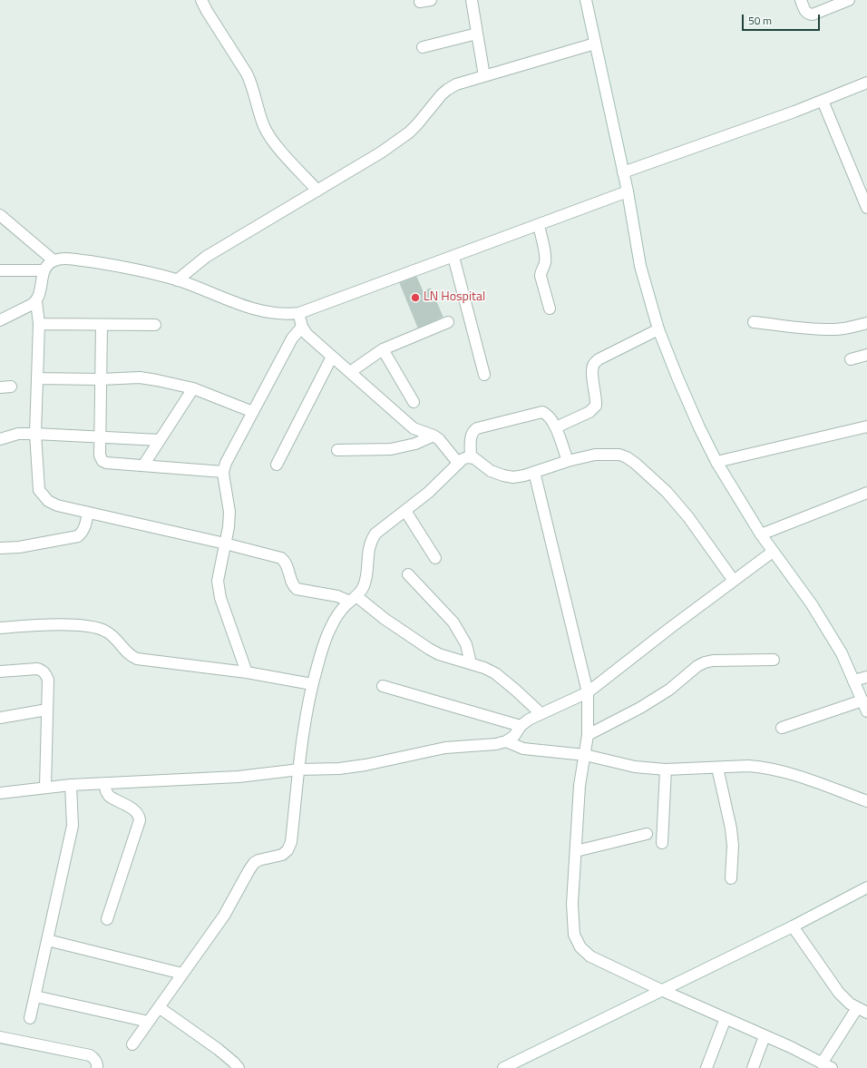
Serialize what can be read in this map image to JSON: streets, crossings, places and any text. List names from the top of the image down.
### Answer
{
  "places": ["LN Hospital"],
  "scale_bar": "50 m"
}
